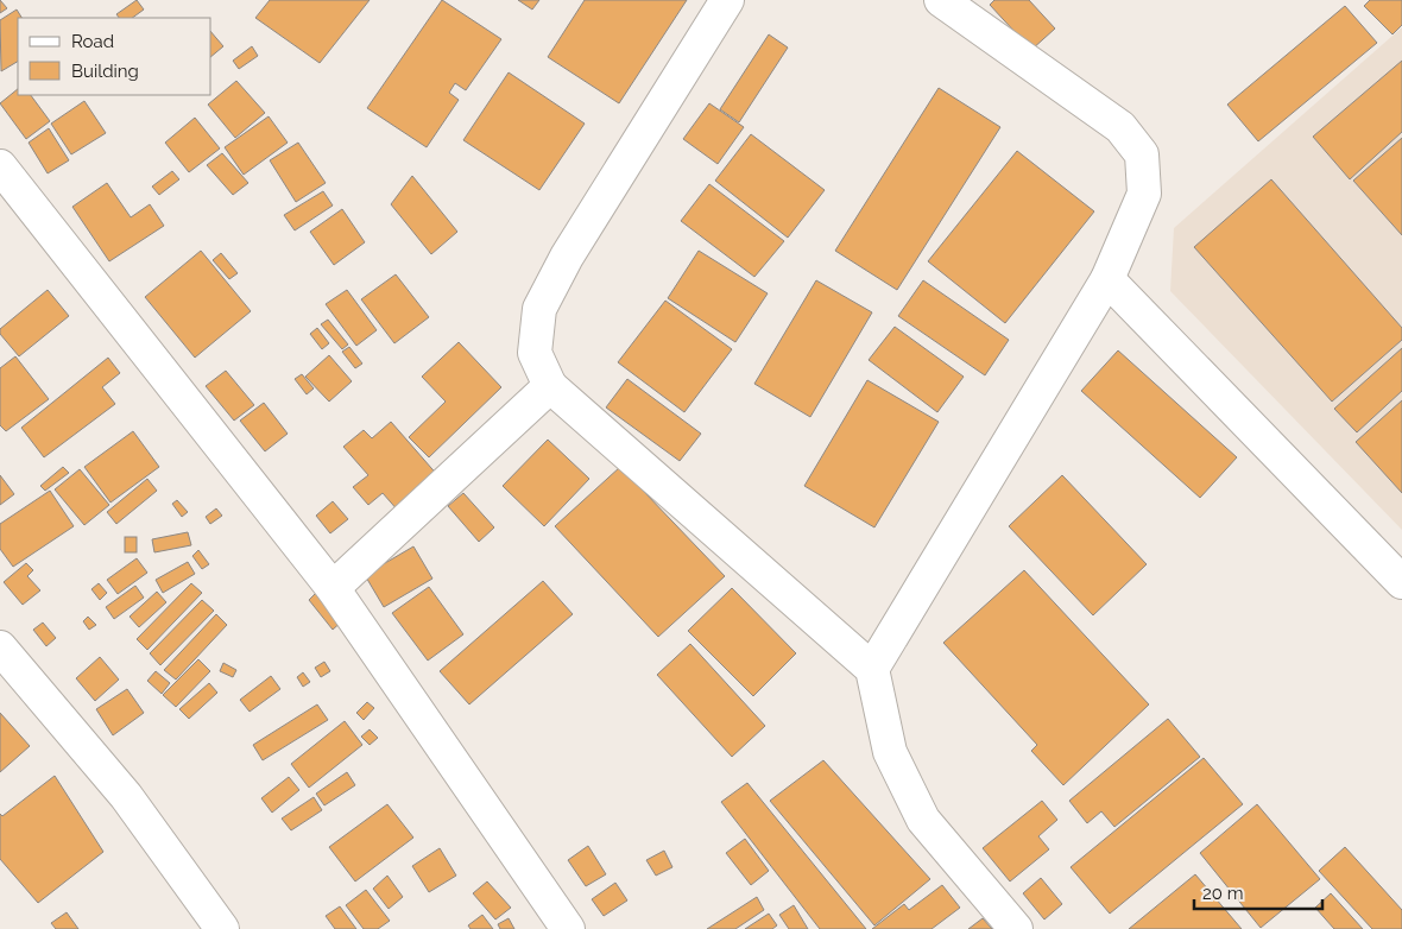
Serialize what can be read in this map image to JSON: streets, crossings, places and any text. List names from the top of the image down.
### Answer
{
  "legend": ["Road", "Building"],
  "scale_bar": "20 m"
}
